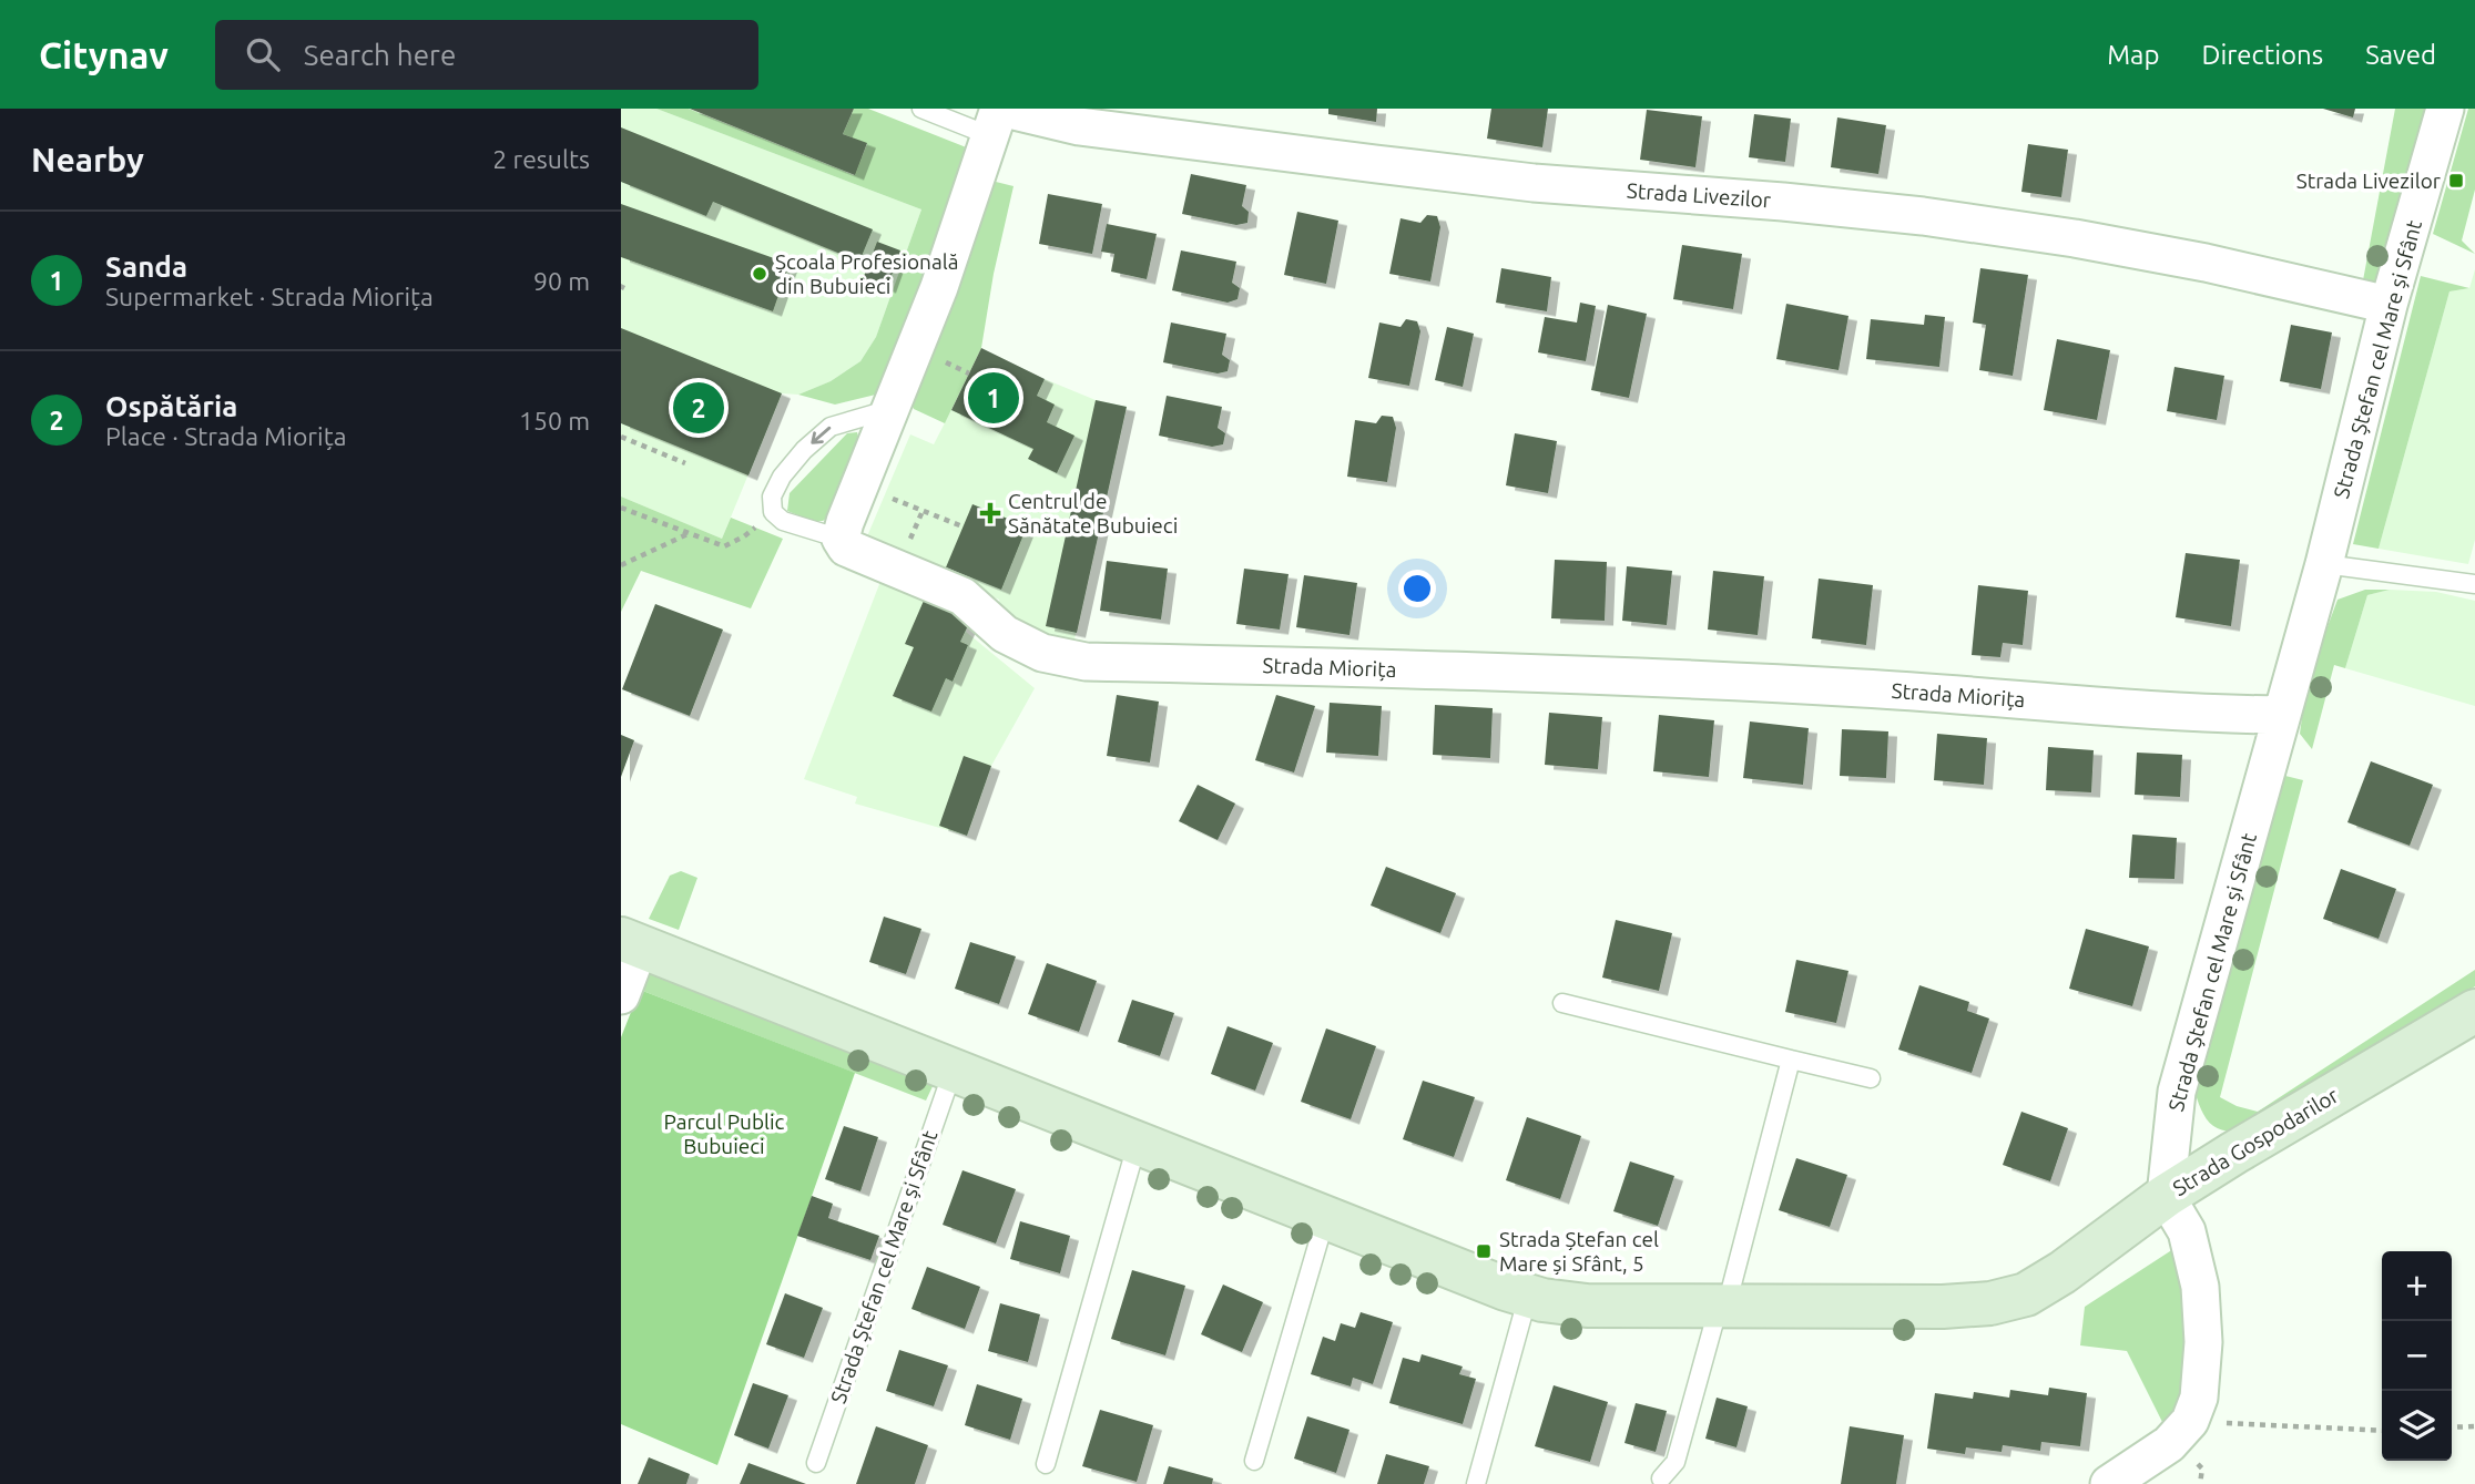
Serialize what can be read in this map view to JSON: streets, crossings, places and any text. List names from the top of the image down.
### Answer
{
  "streets": {
    "street": [
      "Strada Livezilor",
      "Strada Ștefan cel Mare și Sfânt",
      "Strada Miorița",
      "Strada Gospodarilor"
    ]
  },
  "crossings": [
    ["Strada Livezilor", "Strada Ștefan cel Mare și Sfânt"],
    ["Strada Ștefan cel Mare și Sfânt", "Strada Miorița"],
    ["Strada Ștefan cel Mare și Sfânt", "Strada Gospodarilor"]
  ],
  "parks": ["Parcul Public Bubuieci"],
  "places": {
    "transit": ["Strada Livezilor", "Strada Ștefan cel Mare și Sfânt, 5"],
    "other": ["Școala Profesională din Bubuieci"],
    "health": ["Centrul de Sănătate Bubuieci"]
  },
  "page": {
    "header": "Citynav",
    "search": "Search here",
    "nav": ["Map", "Directions", "Saved"],
    "heading": ["Nearby", "2 results"],
    "list": [
      {
        "mark": "1",
        "name": "Sanda",
        "note": "Supermarket · Strada Miorița",
        "value": "90 m"
      },
      {
        "mark": "2",
        "name": "Ospătăria",
        "note": "Place · Strada Miorița",
        "value": "150 m"
      }
    ],
    "pins": ["1", "2"],
    "map_buttons": ["+", "−"]
  }
}
